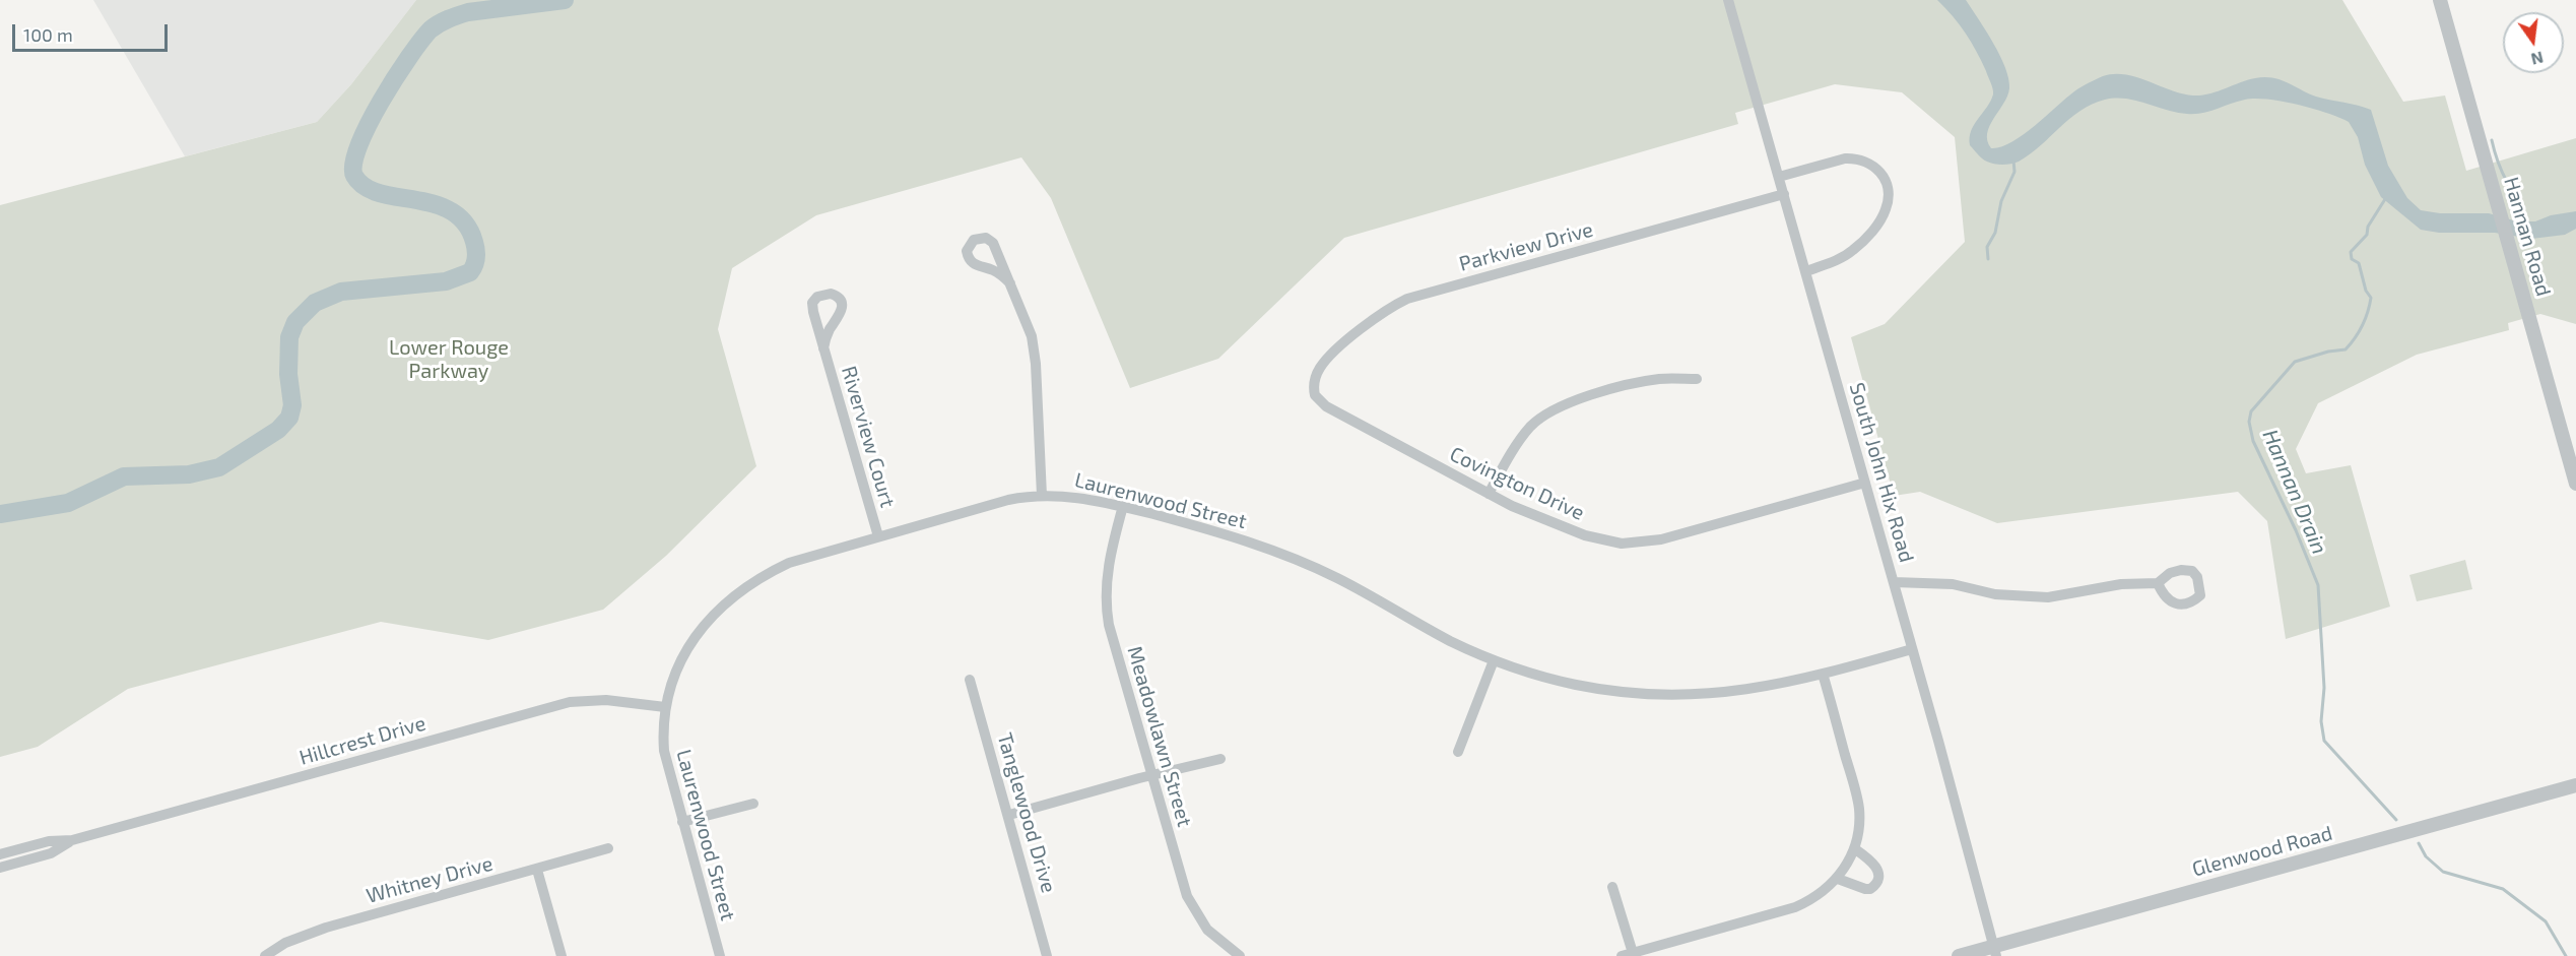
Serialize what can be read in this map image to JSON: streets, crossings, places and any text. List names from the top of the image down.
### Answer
{
  "streets": {
    "street": [
      "Hannan Road",
      "Parkview Drive",
      "Riverview Court",
      "South John Hix Road",
      "Covington Drive",
      "Laurenwood Street",
      "Meadowlawn Street",
      "Hillcrest Drive",
      "Tanglewood Drive",
      "Glenwood Road",
      "Whitney Drive"
    ]
  },
  "crossings": [
    ["Parkview Drive", "South John Hix Road"],
    ["Parkview Drive", "Covington Drive"],
    ["Riverview Court", "Laurenwood Street"],
    ["South John Hix Road", "Covington Drive"],
    ["South John Hix Road", "Laurenwood Street"],
    ["South John Hix Road", "Glenwood Road"],
    ["Laurenwood Street", "Meadowlawn Street"],
    ["Laurenwood Street", "Hillcrest Drive"]
  ],
  "water": ["Hannan Drain"],
  "parks": ["Lower Rouge Parkway"],
  "scale_bar": "100 m",
  "north": "bottom"
}
